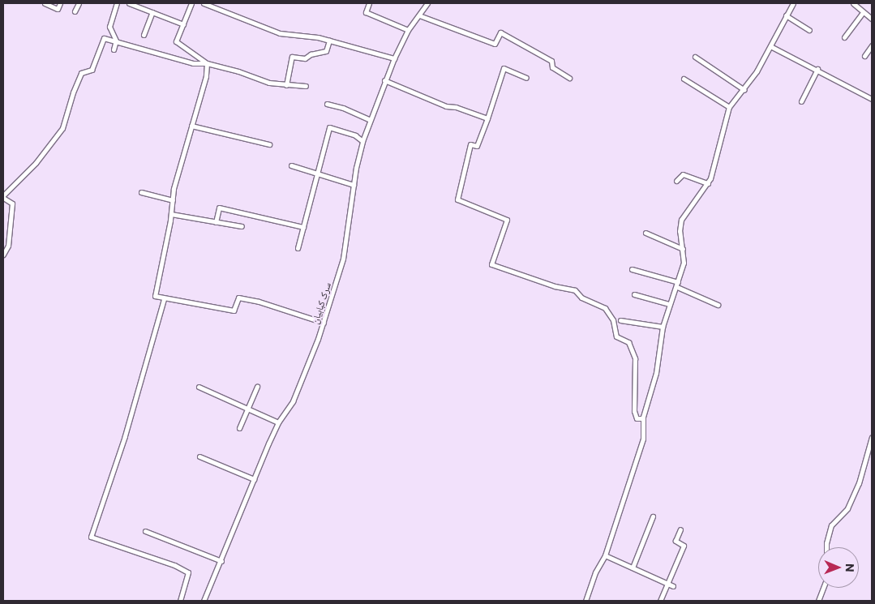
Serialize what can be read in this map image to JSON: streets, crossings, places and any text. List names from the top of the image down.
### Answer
{
  "streets": {
    "street": ["سرک کبابیان"]
  },
  "north": "right"
}
